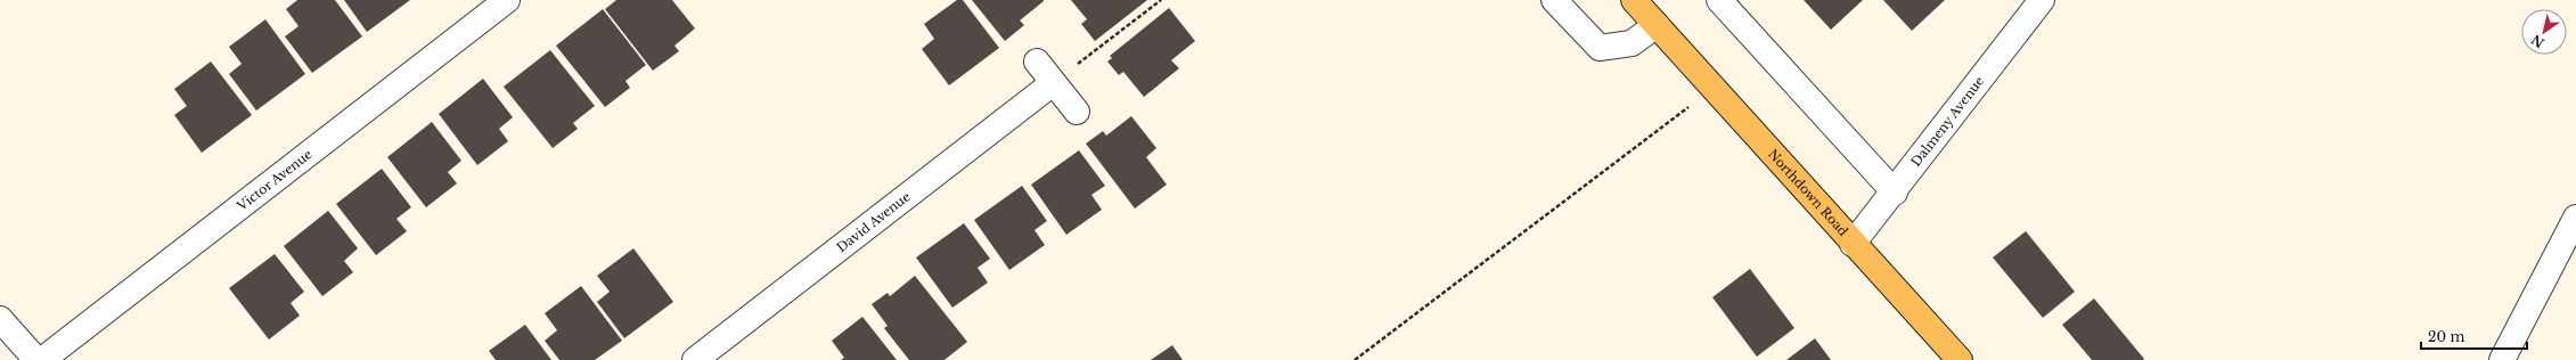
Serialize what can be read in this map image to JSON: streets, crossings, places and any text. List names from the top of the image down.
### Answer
{
  "streets": {
    "main road": ["Northdown Road"],
    "street": ["Dalmeny Avenue", "Victor Avenue", "David Avenue"]
  },
  "crossings": [
    ["Dalmeny Avenue", "Northdown Road"]
  ],
  "scale_bar": "20 m",
  "north": "bottom left"
}
